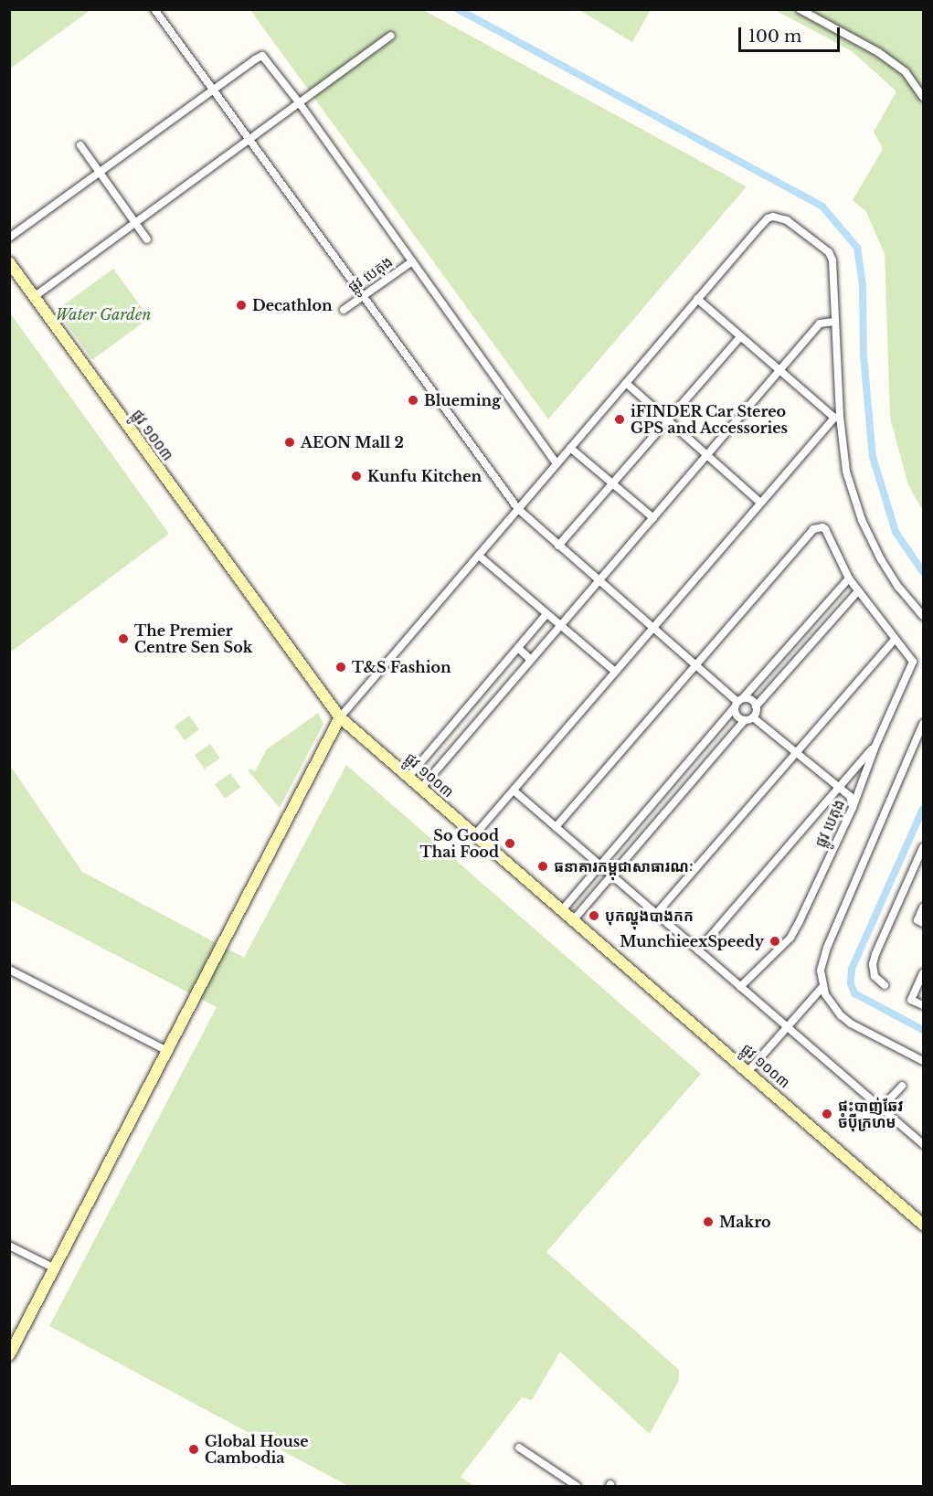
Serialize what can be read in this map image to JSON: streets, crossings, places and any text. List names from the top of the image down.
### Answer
{
  "streets": {
    "main road": ["ផ្លូវ ១០០៣"],
    "street": ["ផ្លូវ បេតុង"]
  },
  "parks": ["Water Garden"],
  "places": [
    "Decathlon",
    "Blueming",
    "iFINDER Car Stereo GPS and Accessories",
    "AEON Mall 2",
    "Kunfu Kitchen",
    "The Premier Centre Sen Sok",
    "T&S Fashion",
    "So Good Thai Food",
    "ធនាគារកម្ពុជាសាធារណៈ",
    "បុកល្ហុងបាងកក",
    "MunchieexSpeedy",
    "ផ្ទះបាញ់ឆែវ ចំប៉ីក្រហម",
    "Makro",
    "Global House Cambodia"
  ],
  "scale_bar": "100 m"
}
